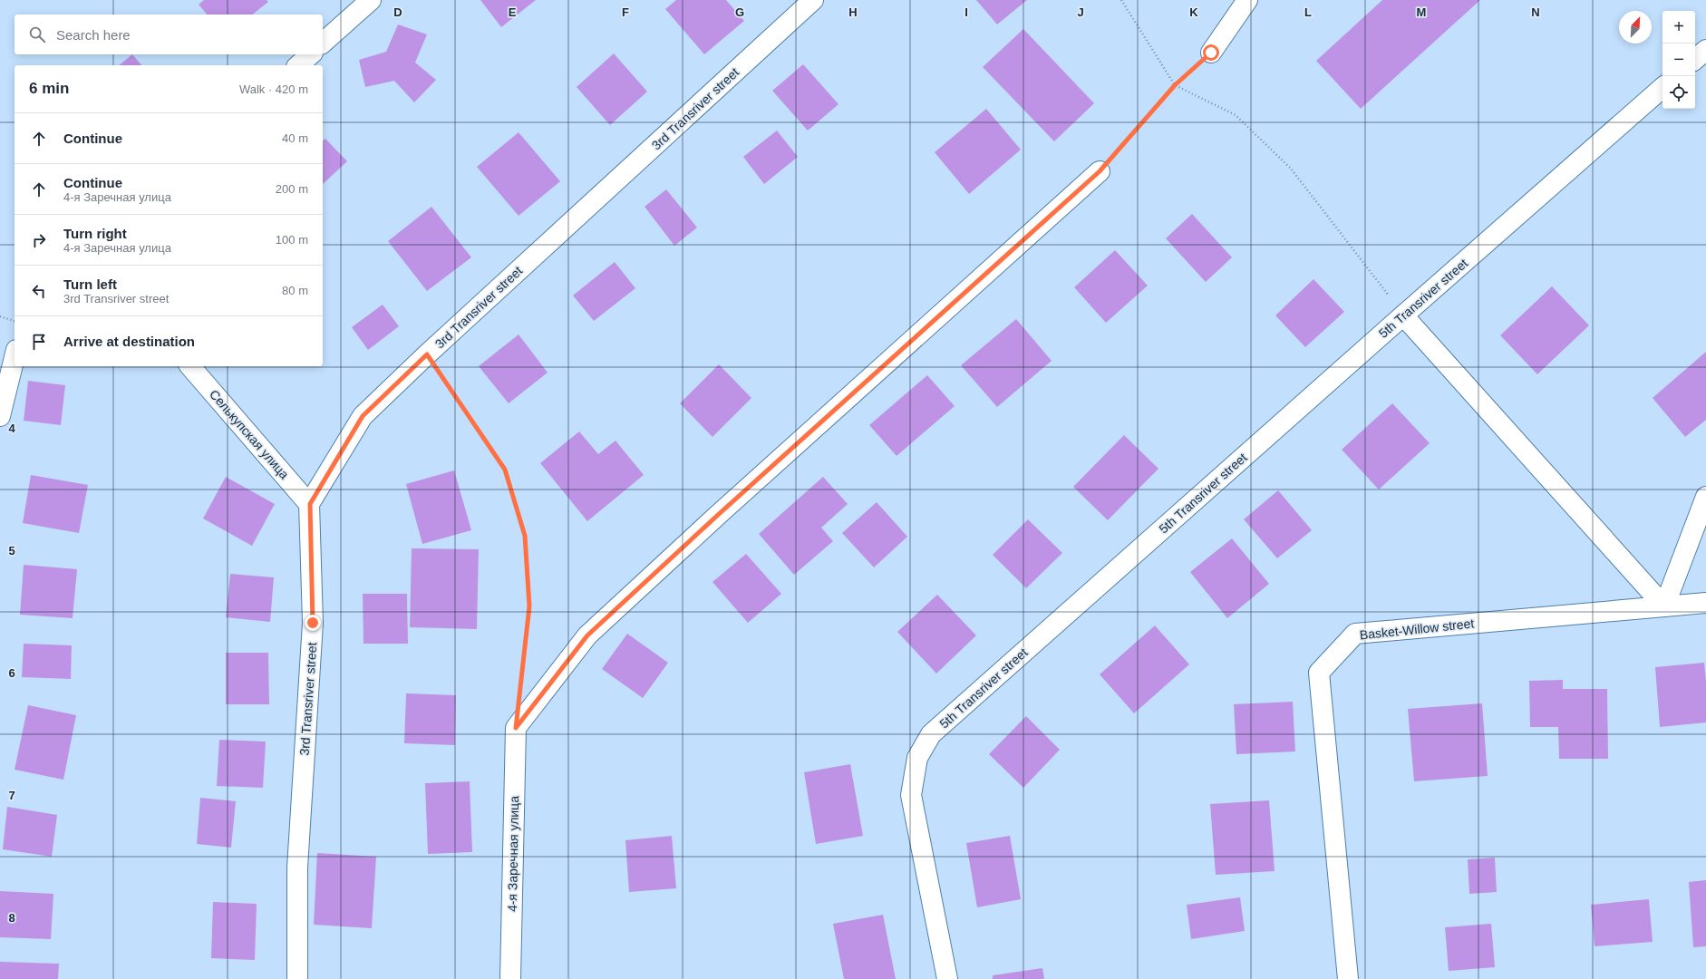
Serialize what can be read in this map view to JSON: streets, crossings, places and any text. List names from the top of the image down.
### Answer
{
  "streets": {
    "street": [
      "3rd Transriver street",
      "5th Transriver street",
      "Селькупская улица",
      "Basket-Willow street",
      "4-я Заречная улица"
    ]
  },
  "crossings": [
    ["3rd Transriver street", "Селькупская улица"]
  ],
  "north": "top right",
  "page": {
    "map_buttons": ["+", "−"],
    "search": "Search here",
    "heading": ["6 min", "Walk · 420 m"],
    "list": [
      ["Continue", "40 m"],
      ["Continue", "4-я Заречная улица", "200 m"],
      ["Turn right", "4-я Заречная улица", "100 m"],
      ["Turn left", "3rd Transriver street", "80 m"],
      "Arrive at destination"
    ]
  },
  "grid": {
    "columns": [
      "D",
      "E",
      "F",
      "G",
      "H",
      "I",
      "J",
      "K",
      "L",
      "M",
      "N"
    ],
    "rows": [
      "4",
      "5",
      "6",
      "7",
      "8"
    ]
  }
}
